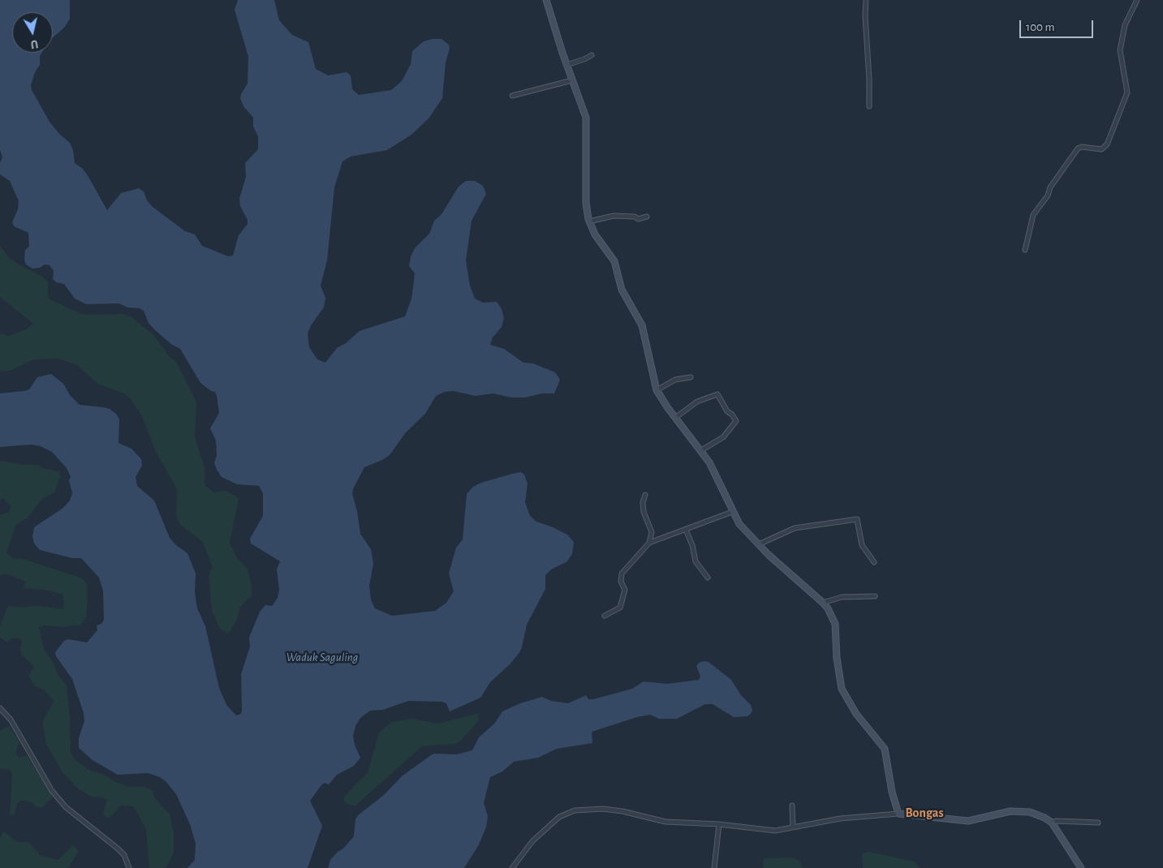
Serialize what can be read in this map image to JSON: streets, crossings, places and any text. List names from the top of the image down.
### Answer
{
  "districts": ["Bongas"],
  "water": ["Waduk Saguling"],
  "scale_bar": "100 m",
  "north": "bottom"
}
